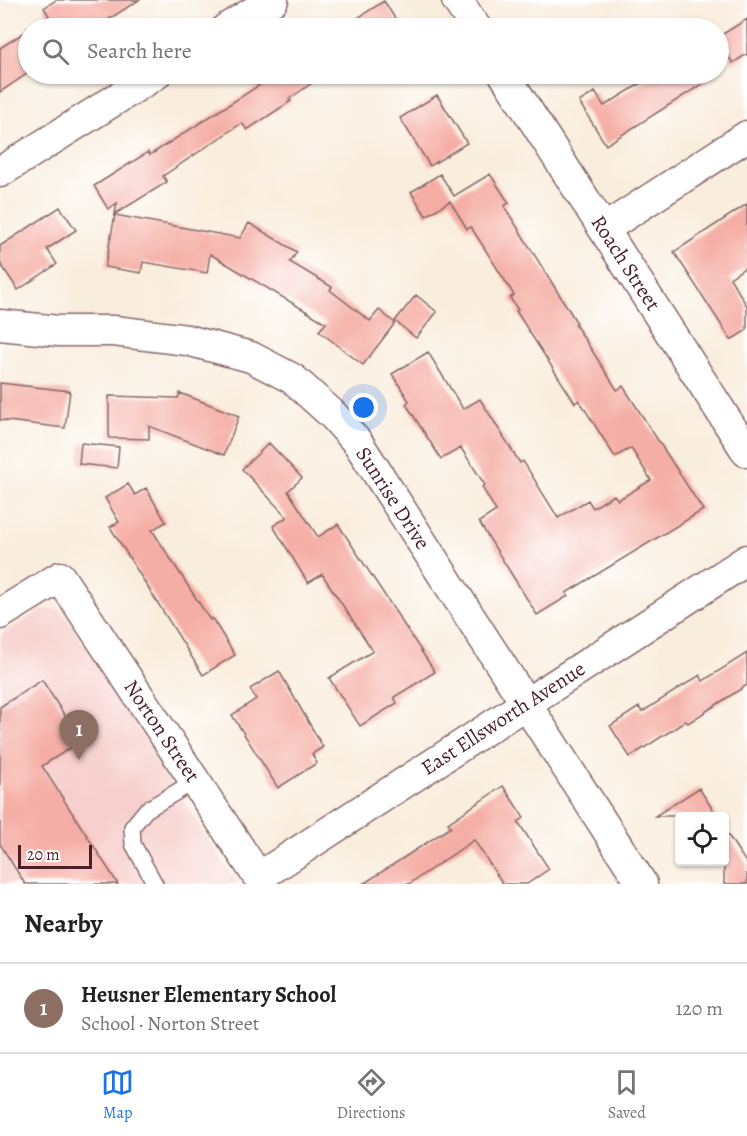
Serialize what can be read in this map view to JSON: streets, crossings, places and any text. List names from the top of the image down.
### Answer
{
  "streets": {
    "street": [
      "Roach Street",
      "Sunrise Drive",
      "East Ellsworth Avenue",
      "Norton Street"
    ]
  },
  "crossings": [
    ["Sunrise Drive", "East Ellsworth Avenue"],
    ["East Ellsworth Avenue", "Norton Street"]
  ],
  "scale_bar": "20 m",
  "page": {
    "search": "Search here",
    "pins": "1",
    "scale": "20 m",
    "heading": "Nearby",
    "list": [
      {
        "mark": "1",
        "name": "Heusner Elementary School",
        "note": "School · Norton Street",
        "value": "120 m"
      }
    ],
    "nav": ["Map", "Directions", "Saved"]
  }
}
